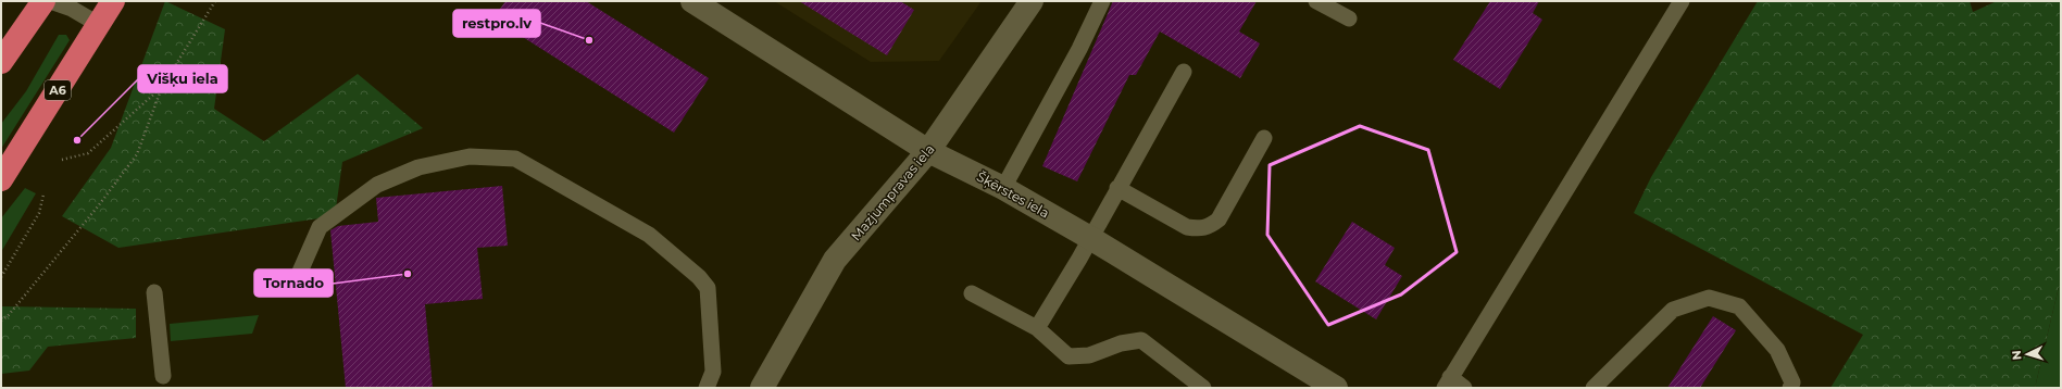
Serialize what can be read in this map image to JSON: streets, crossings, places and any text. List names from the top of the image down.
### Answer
{
  "streets": {
    "highway": ["A6"],
    "street": ["Mazjumpravas iela", "Šķērstes iela"]
  },
  "crossings": [
    ["Mazjumpravas iela", "Šķērstes iela"]
  ],
  "places": ["restpro.lv", "Višķu iela", "Tornado"],
  "north": "left"
}
